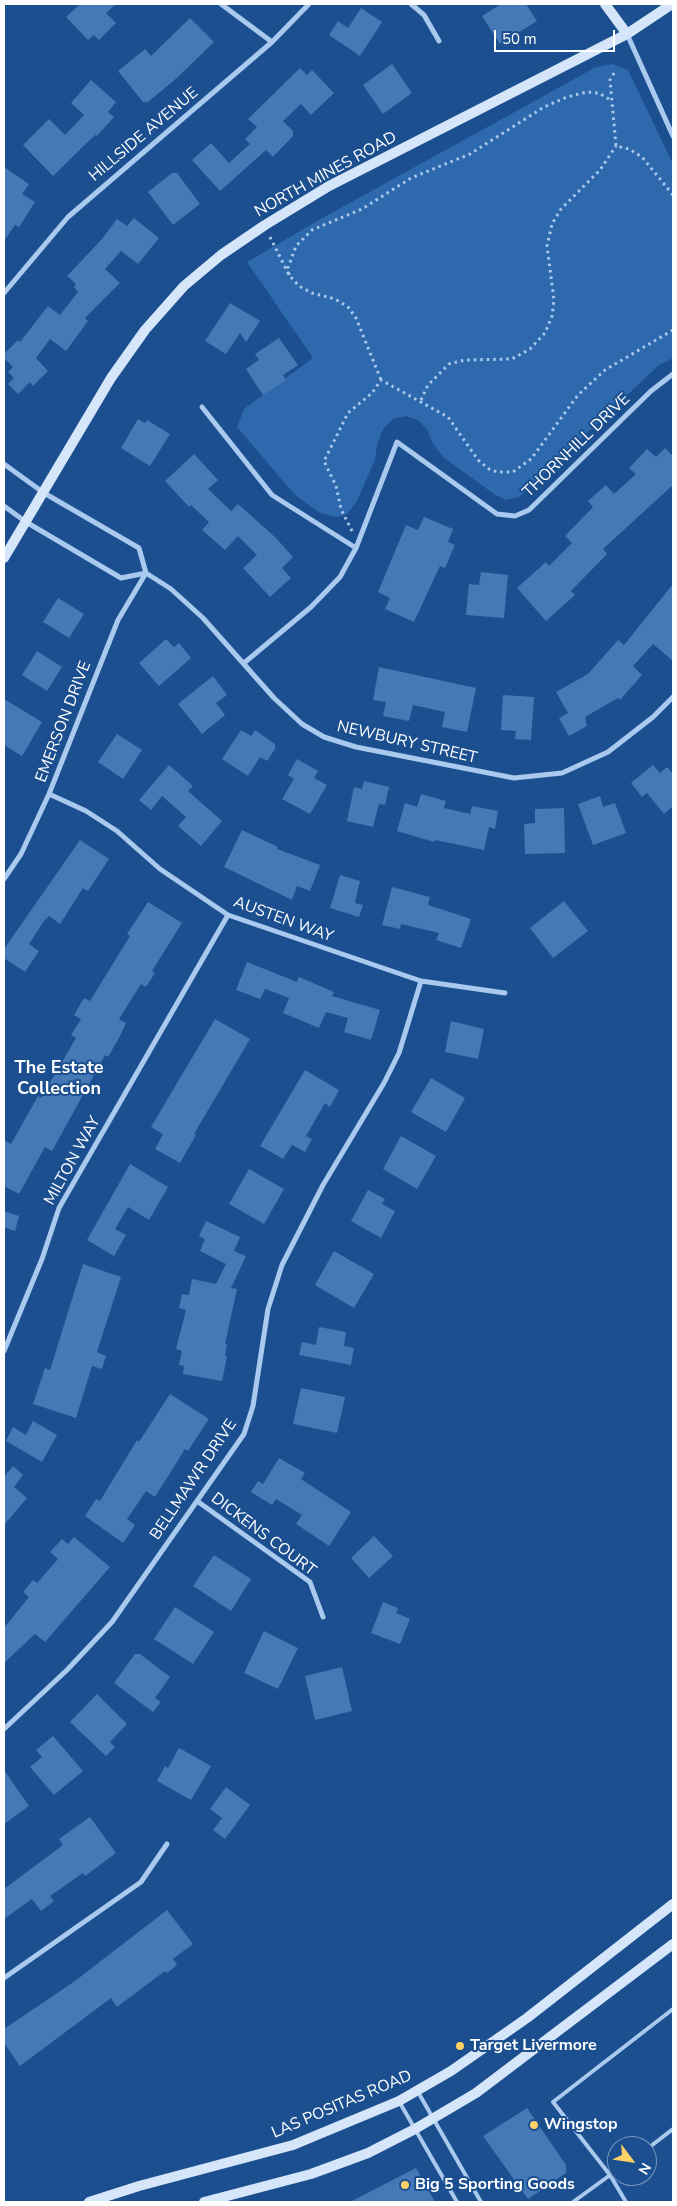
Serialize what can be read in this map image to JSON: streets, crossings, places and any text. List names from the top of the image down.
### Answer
{
  "streets": {
    "main road": ["NORTH MINES ROAD", "LAS POSITAS ROAD"],
    "street": [
      "HILLSIDE AVENUE",
      "THORNHILL DRIVE",
      "EMERSON DRIVE",
      "NEWBURY STREET",
      "AUSTEN WAY",
      "MILTON WAY",
      "BELLMAWR DRIVE",
      "DICKENS COURT"
    ]
  },
  "crossings": [
    ["THORNHILL DRIVE", "NEWBURY STREET"],
    ["EMERSON DRIVE", "NEWBURY STREET"],
    ["EMERSON DRIVE", "AUSTEN WAY"],
    ["AUSTEN WAY", "MILTON WAY"],
    ["AUSTEN WAY", "BELLMAWR DRIVE"],
    ["BELLMAWR DRIVE", "DICKENS COURT"]
  ],
  "districts": ["The Estate Collection"],
  "places": ["Target Livermore", "Wingstop", "Big 5 Sporting Goods"],
  "scale_bar": "50 m",
  "north": "bottom right"
}
